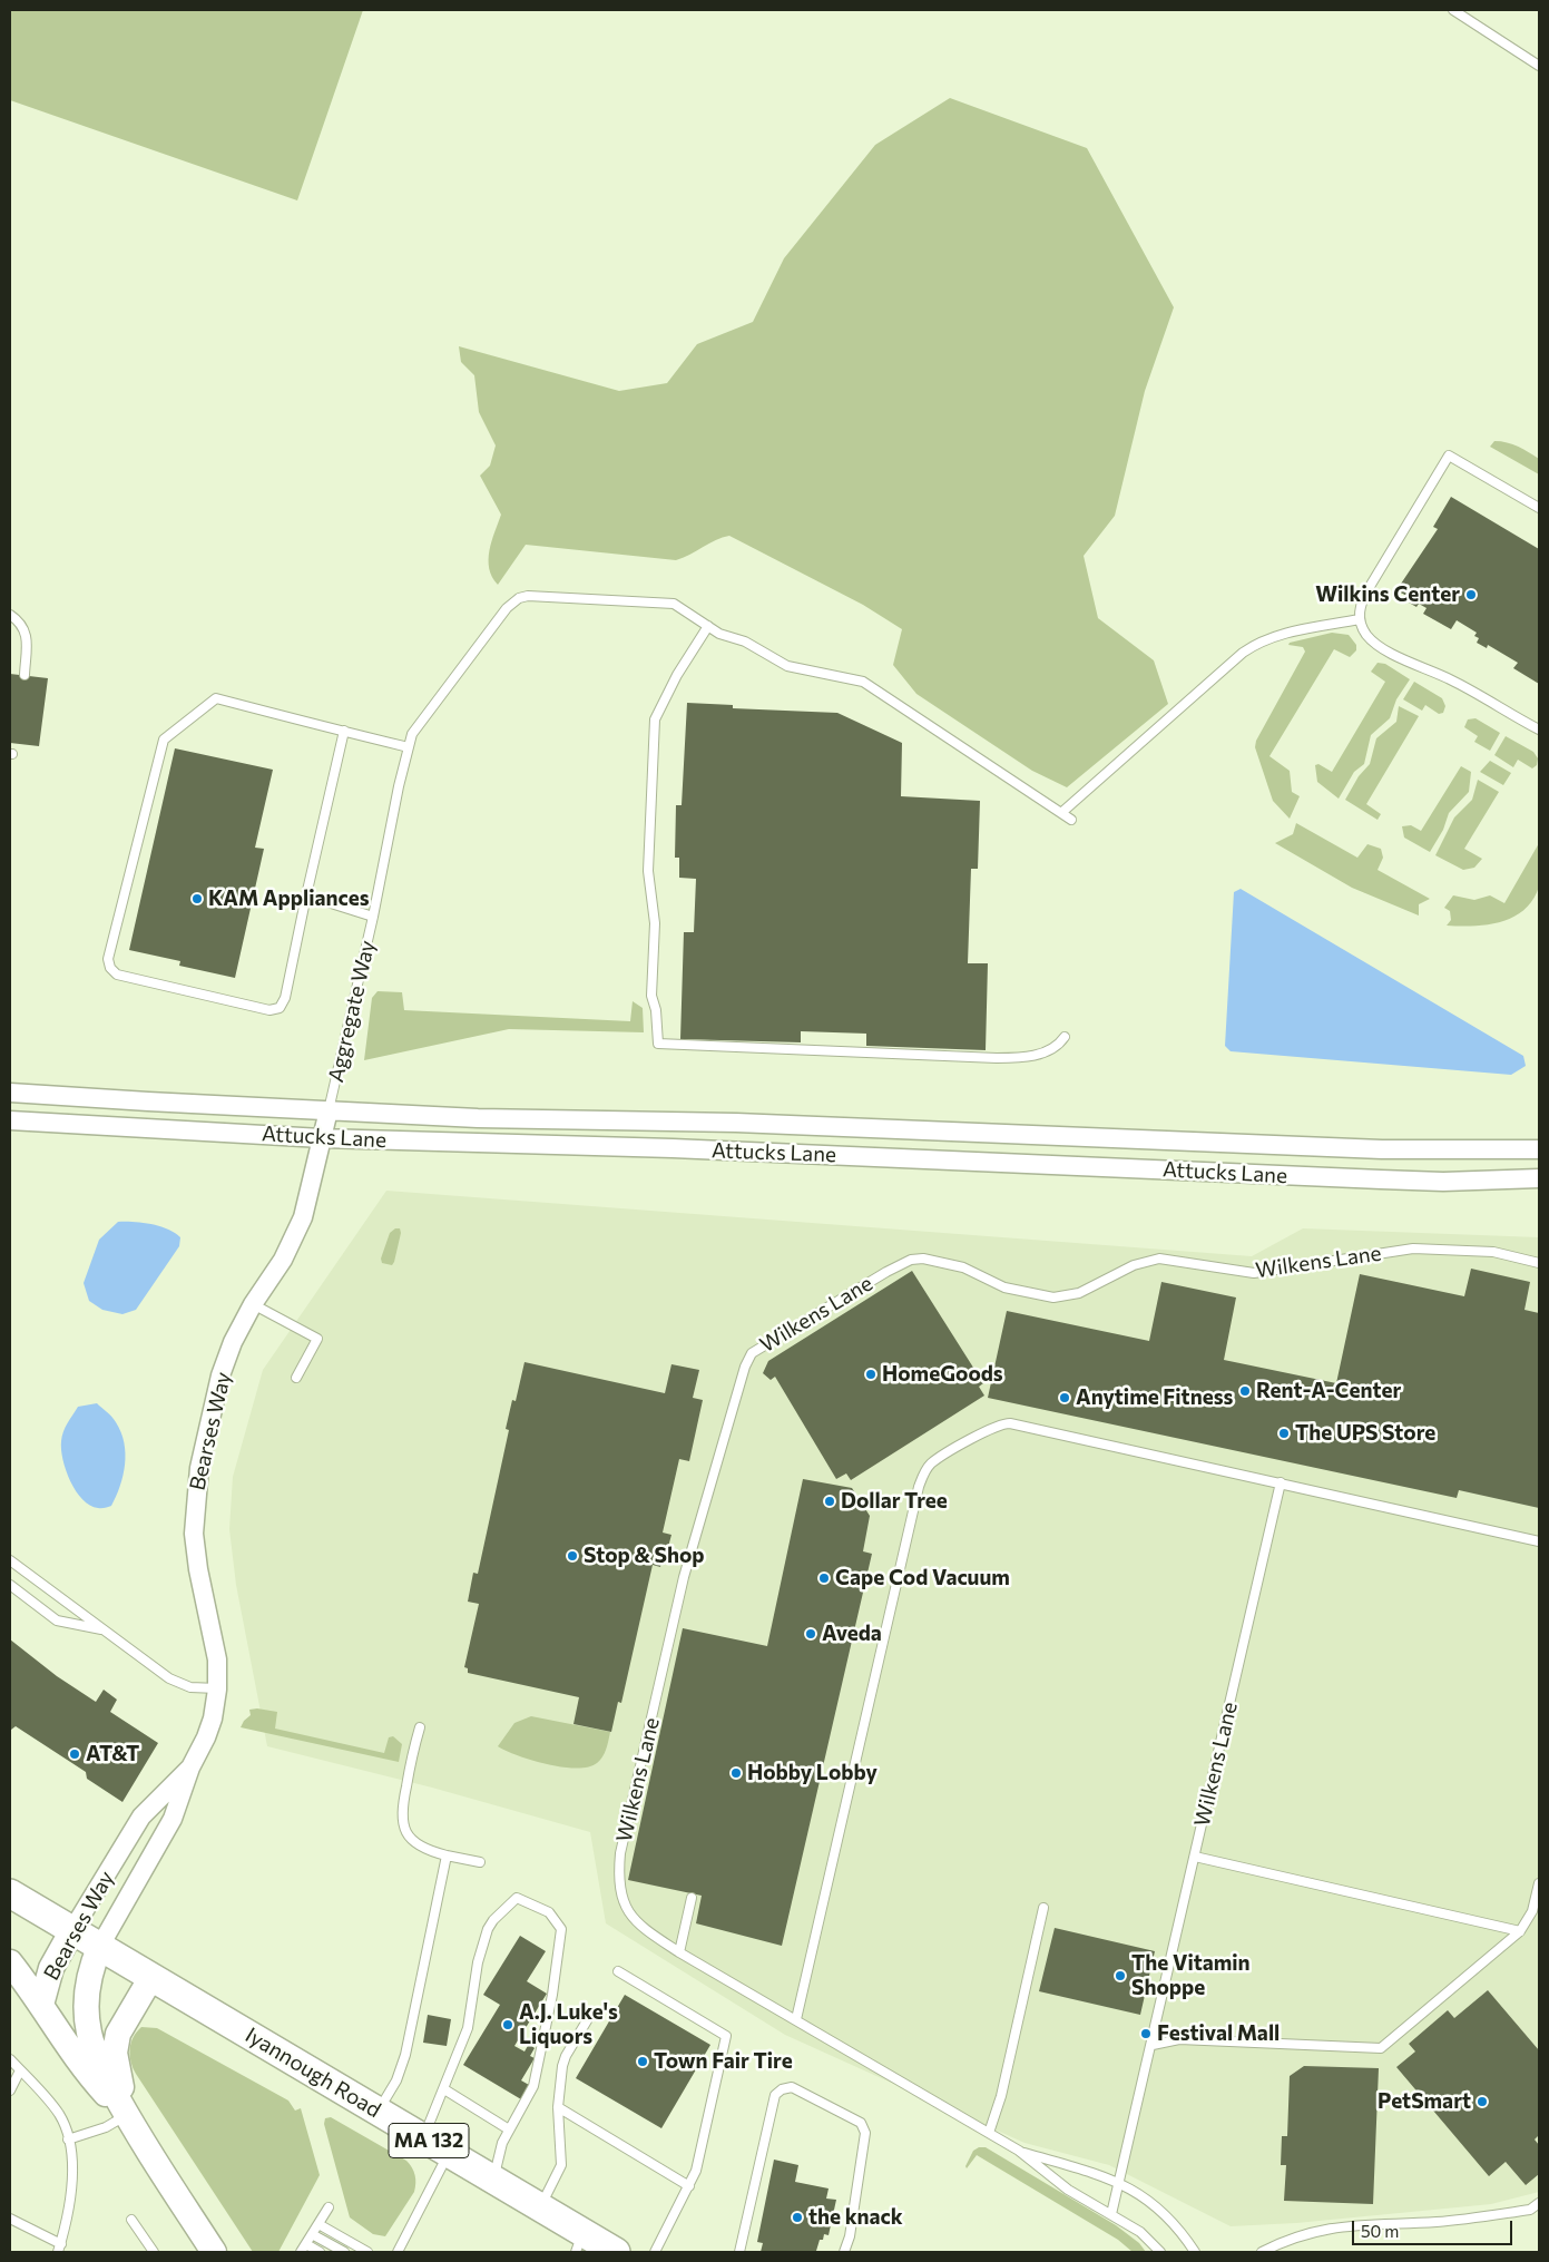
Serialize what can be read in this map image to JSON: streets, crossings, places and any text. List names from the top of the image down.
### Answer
{
  "streets": {
    "main road": ["Bearses Way", "Iyannough Road", "MA 132"],
    "street": ["Attucks Lane"],
    "lane": ["Aggregate Way", "Wilkens Lane"]
  },
  "crossings": [
    ["Aggregate Way", "Attucks Lane"],
    ["Aggregate Way", "Bearses Way"],
    ["Attucks Lane", "Bearses Way"],
    ["Bearses Way", "Iyannough Road"]
  ],
  "places": [
    "Wilkins Center",
    "KAM Appliances",
    "HomeGoods",
    "Rent-A-Center",
    "Anytime Fitness",
    "The UPS Store",
    "Dollar Tree",
    "Stop & Shop",
    "Cape Cod Vacuum",
    "Aveda",
    "AT&T",
    "Hobby Lobby",
    "The Vitamin Shoppe",
    "A.J. Luke's Liquors",
    "Festival Mall",
    "Town Fair Tire",
    "PetSmart",
    "the knack"
  ],
  "scale_bar": "50 m"
}
